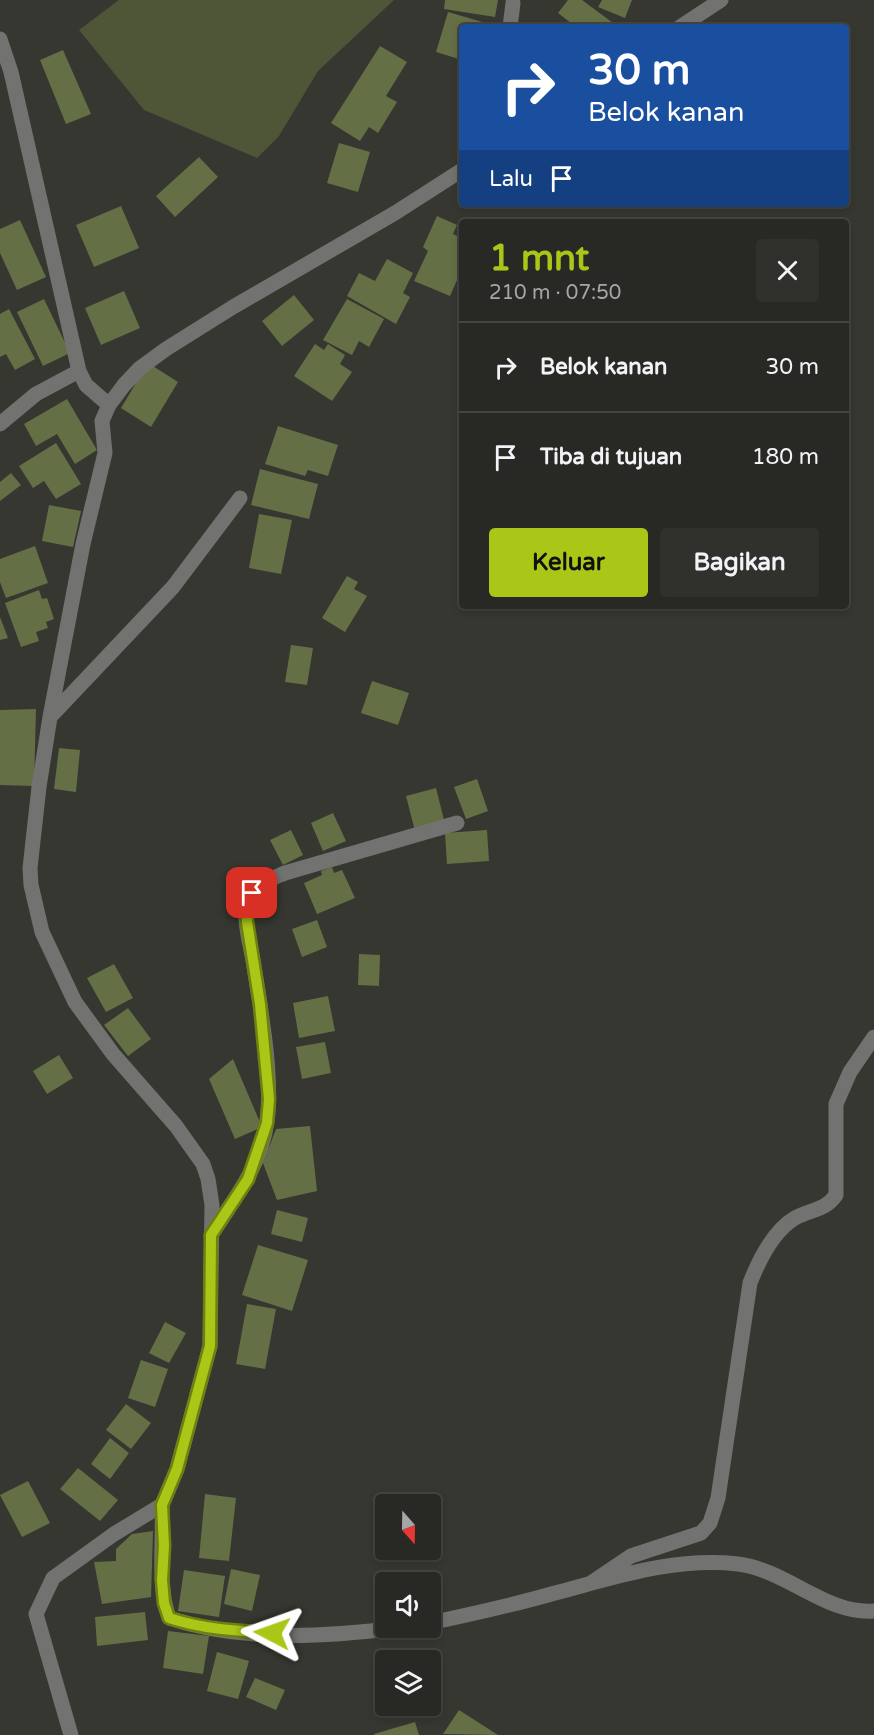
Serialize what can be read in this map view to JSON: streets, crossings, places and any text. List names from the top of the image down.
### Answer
{
  "north": "bottom",
  "page": {
    "turn": ["30 m", "Belok kanan"],
    "then": "Lalu",
    "heading": ["1 mnt", "210 m · 07:50"],
    "list": [
      {
        "name": "Belok kanan",
        "value": "30 m"
      },
      {
        "name": "Tiba di tujuan",
        "value": "180 m"
      }
    ],
    "buttons": ["Keluar", "Bagikan"]
  }
}
